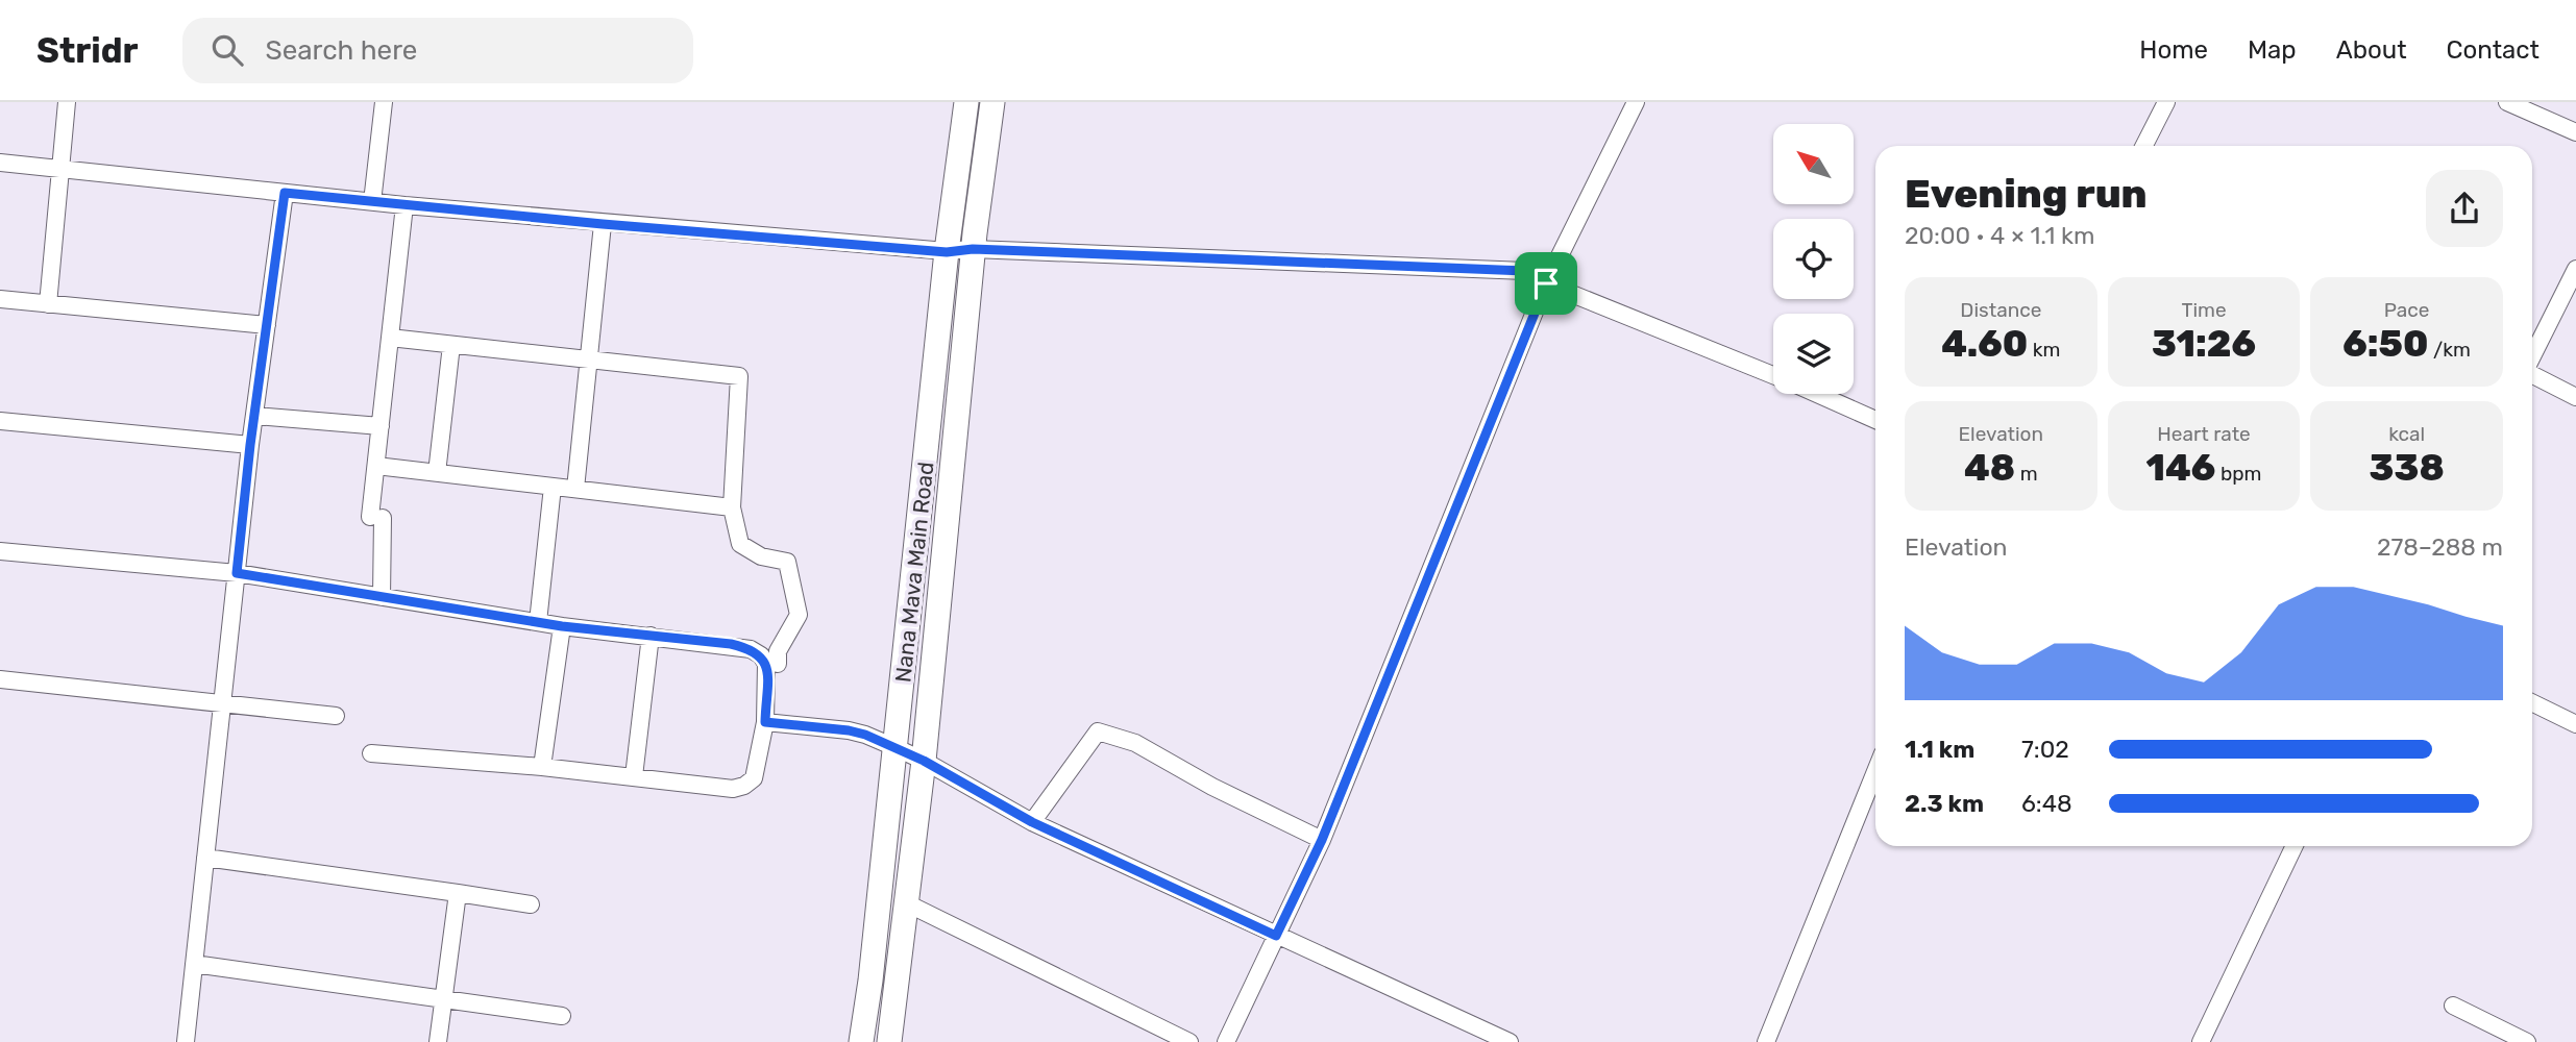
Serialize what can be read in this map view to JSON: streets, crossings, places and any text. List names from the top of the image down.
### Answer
{
  "streets": {
    "street": ["Nana Mava Main Road"]
  },
  "north": "top left",
  "page": {
    "header": "Stridr",
    "search": "Search here",
    "nav": [
      "Home",
      "Map",
      "About",
      "Contact"
    ],
    "heading": ["Evening run", "20:00 · 4 × 1.1 km"],
    "stats": [
      ["Distance", "4.60 km"],
      ["Time", "31:26"],
      ["Pace", "6:50 /km"],
      ["Elevation", "48 m"],
      ["Heart rate", "146 bpm"],
      ["kcal", "338"]
    ],
    "chart": ["Elevation", "278–288 m"],
    "list": [
      {
        "name": "1.1 km",
        "note": "7:02"
      },
      {
        "name": "2.3 km",
        "note": "6:48"
      }
    ]
  }
}
